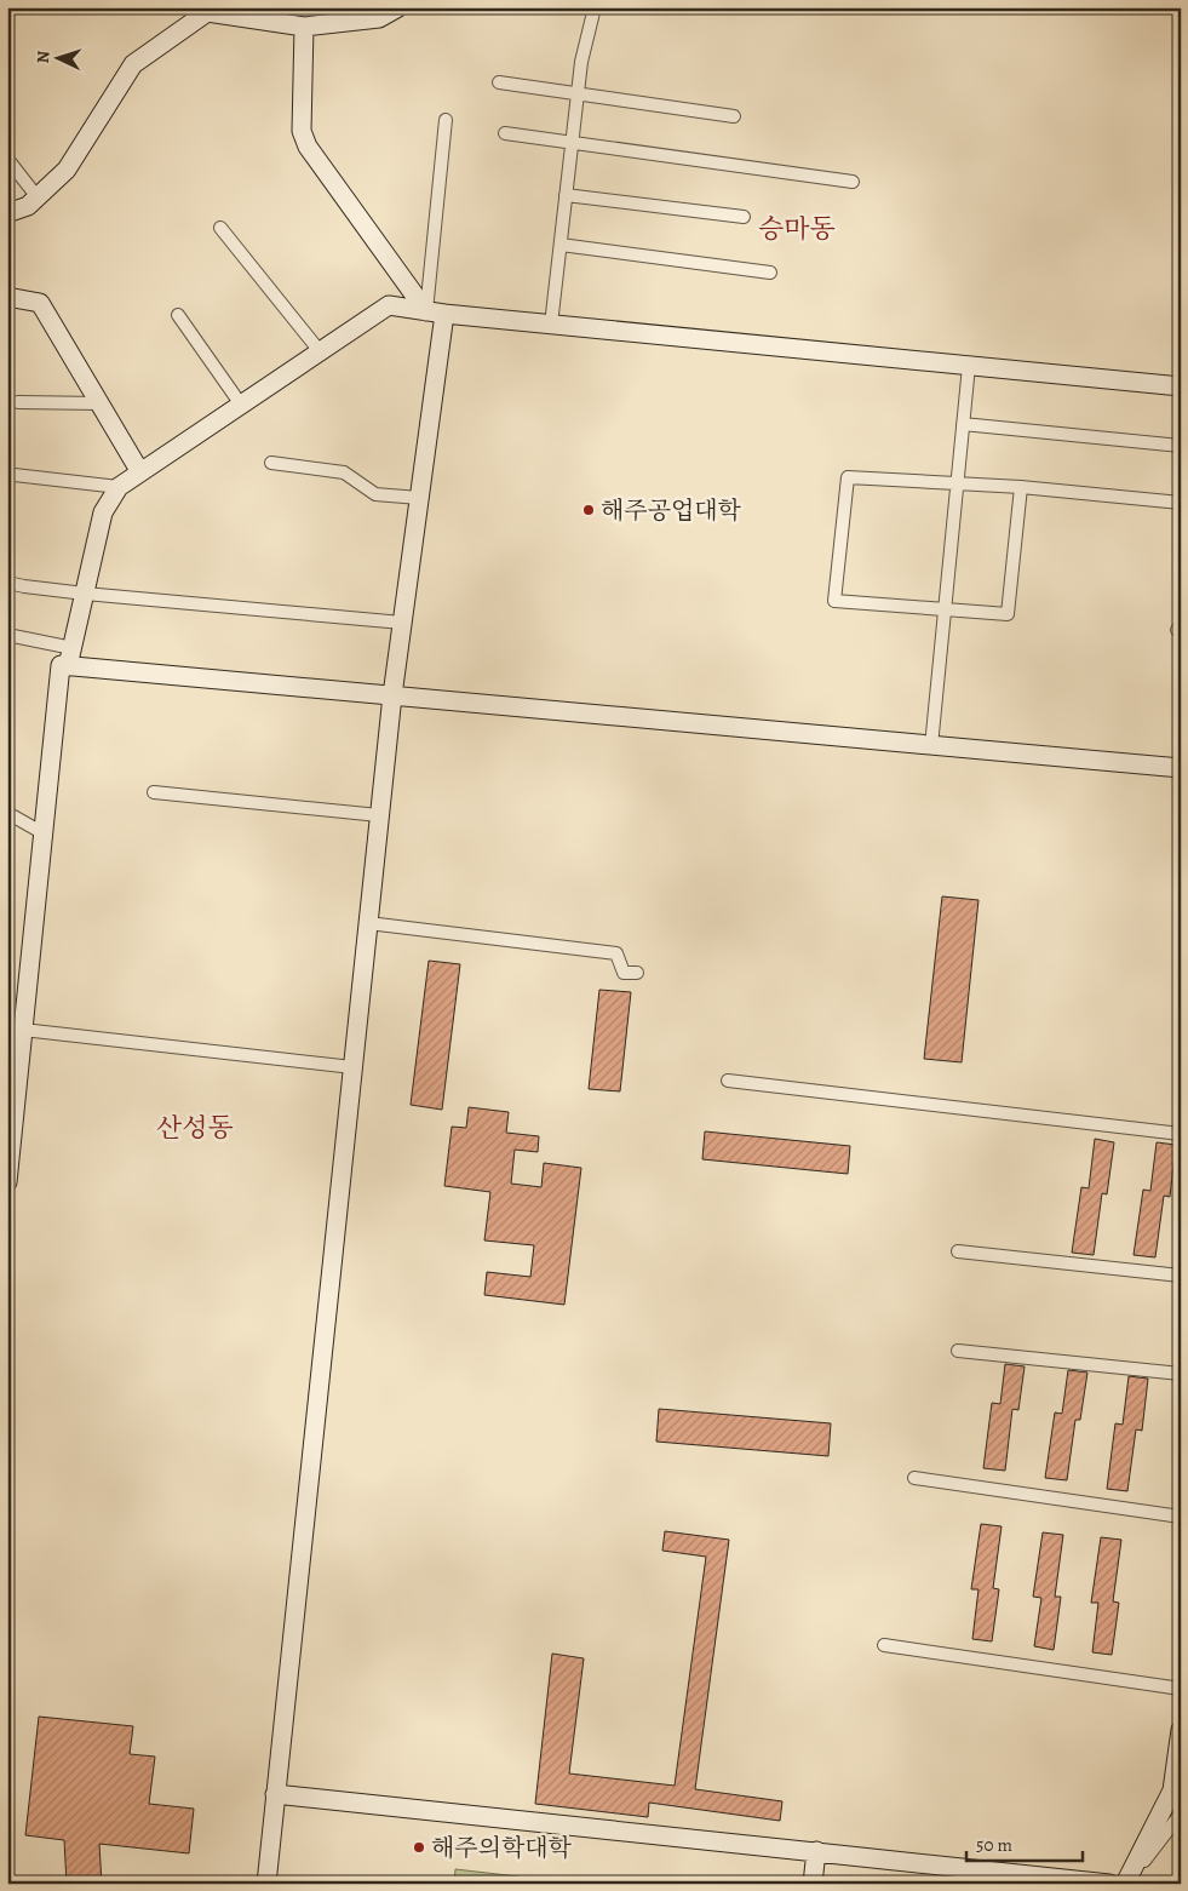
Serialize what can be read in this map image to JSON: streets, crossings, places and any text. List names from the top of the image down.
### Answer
{
  "districts": ["승마동", "산성동"],
  "places": ["해주공업대학", "해주의학대학"],
  "scale_bar": "50 m",
  "north": "left"
}
